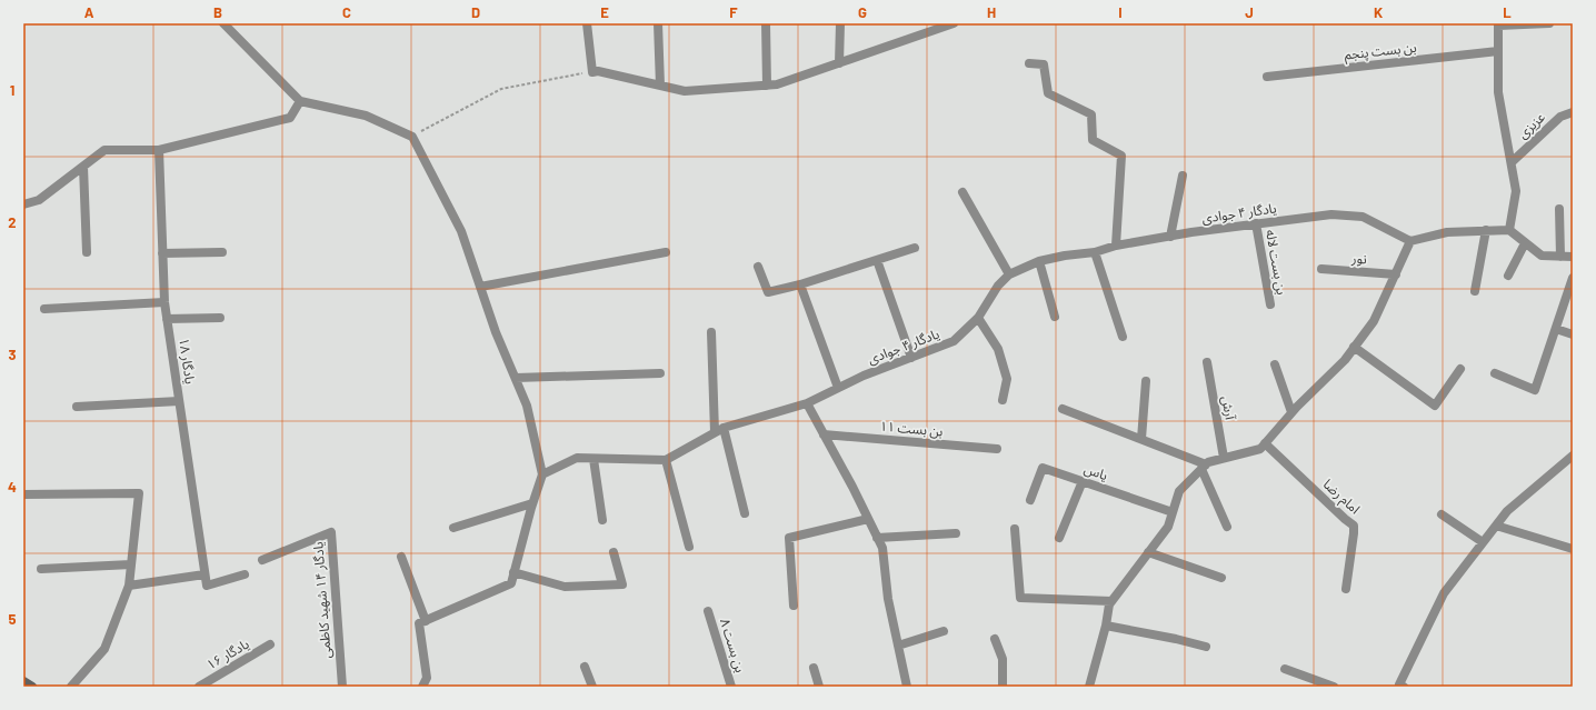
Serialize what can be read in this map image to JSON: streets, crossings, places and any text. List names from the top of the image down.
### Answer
{
  "streets": {
    "street": [
      "بن بست پنجم",
      "عزیزی",
      "یادگار ۴ جوادی",
      "نور",
      "بن بست لاله",
      "یادگار ۱۸",
      "آرش",
      "بن بست ۱۱",
      "یاس",
      "امام رضا",
      "یادگار ۱۴ شهید کاظمی",
      "بن بست ۸",
      "یادگار ۱۶"
    ]
  },
  "crossings": [
    ["یادگار ۴ جوادی", "بن بست لاله"]
  ],
  "grid": {
    "columns": [
      "A",
      "B",
      "C",
      "D",
      "E",
      "F",
      "G",
      "H",
      "I",
      "J",
      "K",
      "L"
    ],
    "rows": [
      "1",
      "2",
      "3",
      "4",
      "5"
    ]
  }
}
